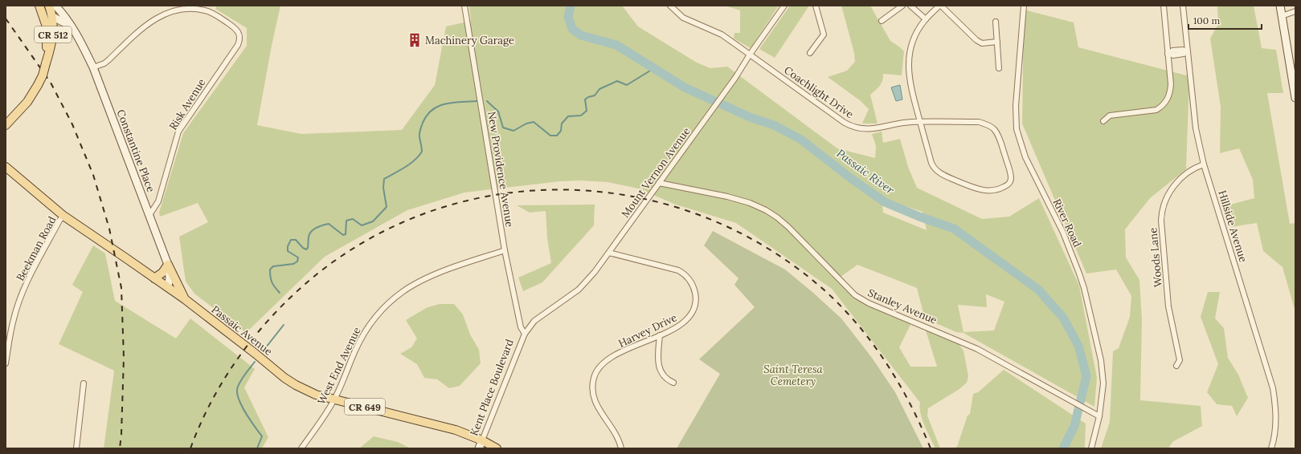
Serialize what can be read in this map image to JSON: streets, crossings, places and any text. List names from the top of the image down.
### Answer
{
  "streets": {
    "main road": ["CR 512", "Passaic Avenue", "CR 649"],
    "street": [
      "Coachlight Drive",
      "Risk Avenue",
      "Constantine Place",
      "New Providence Avenue",
      "Mount Vernon Avenue",
      "River Road",
      "Hillside Avenue",
      "Beekman Road",
      "Woods Lane",
      "Stanley Avenue",
      "Harvey Drive",
      "West End Avenue",
      "Kent Place Boulevard"
    ]
  },
  "crossings": [
    ["CR 512", "Constantine Place"],
    ["Coachlight Drive", "Mount Vernon Avenue"],
    ["Risk Avenue", "Constantine Place"],
    ["Constantine Place", "Passaic Avenue"],
    ["New Providence Avenue", "Mount Vernon Avenue"],
    ["New Providence Avenue", "West End Avenue"],
    ["New Providence Avenue", "Kent Place Boulevard"],
    ["Mount Vernon Avenue", "Stanley Avenue"],
    ["Mount Vernon Avenue", "Harvey Drive"],
    ["Mount Vernon Avenue", "Kent Place Boulevard"],
    ["River Road", "Stanley Avenue"],
    ["Hillside Avenue", "Woods Lane"],
    ["Beekman Road", "Passaic Avenue"],
    ["Passaic Avenue", "West End Avenue"],
    ["Passaic Avenue", "Kent Place Boulevard"]
  ],
  "water": ["Passaic River"],
  "parks": ["Saint Teresa Cemetery"],
  "places": {
    "building": ["Machinery Garage"]
  },
  "scale_bar": "100 m"
}
